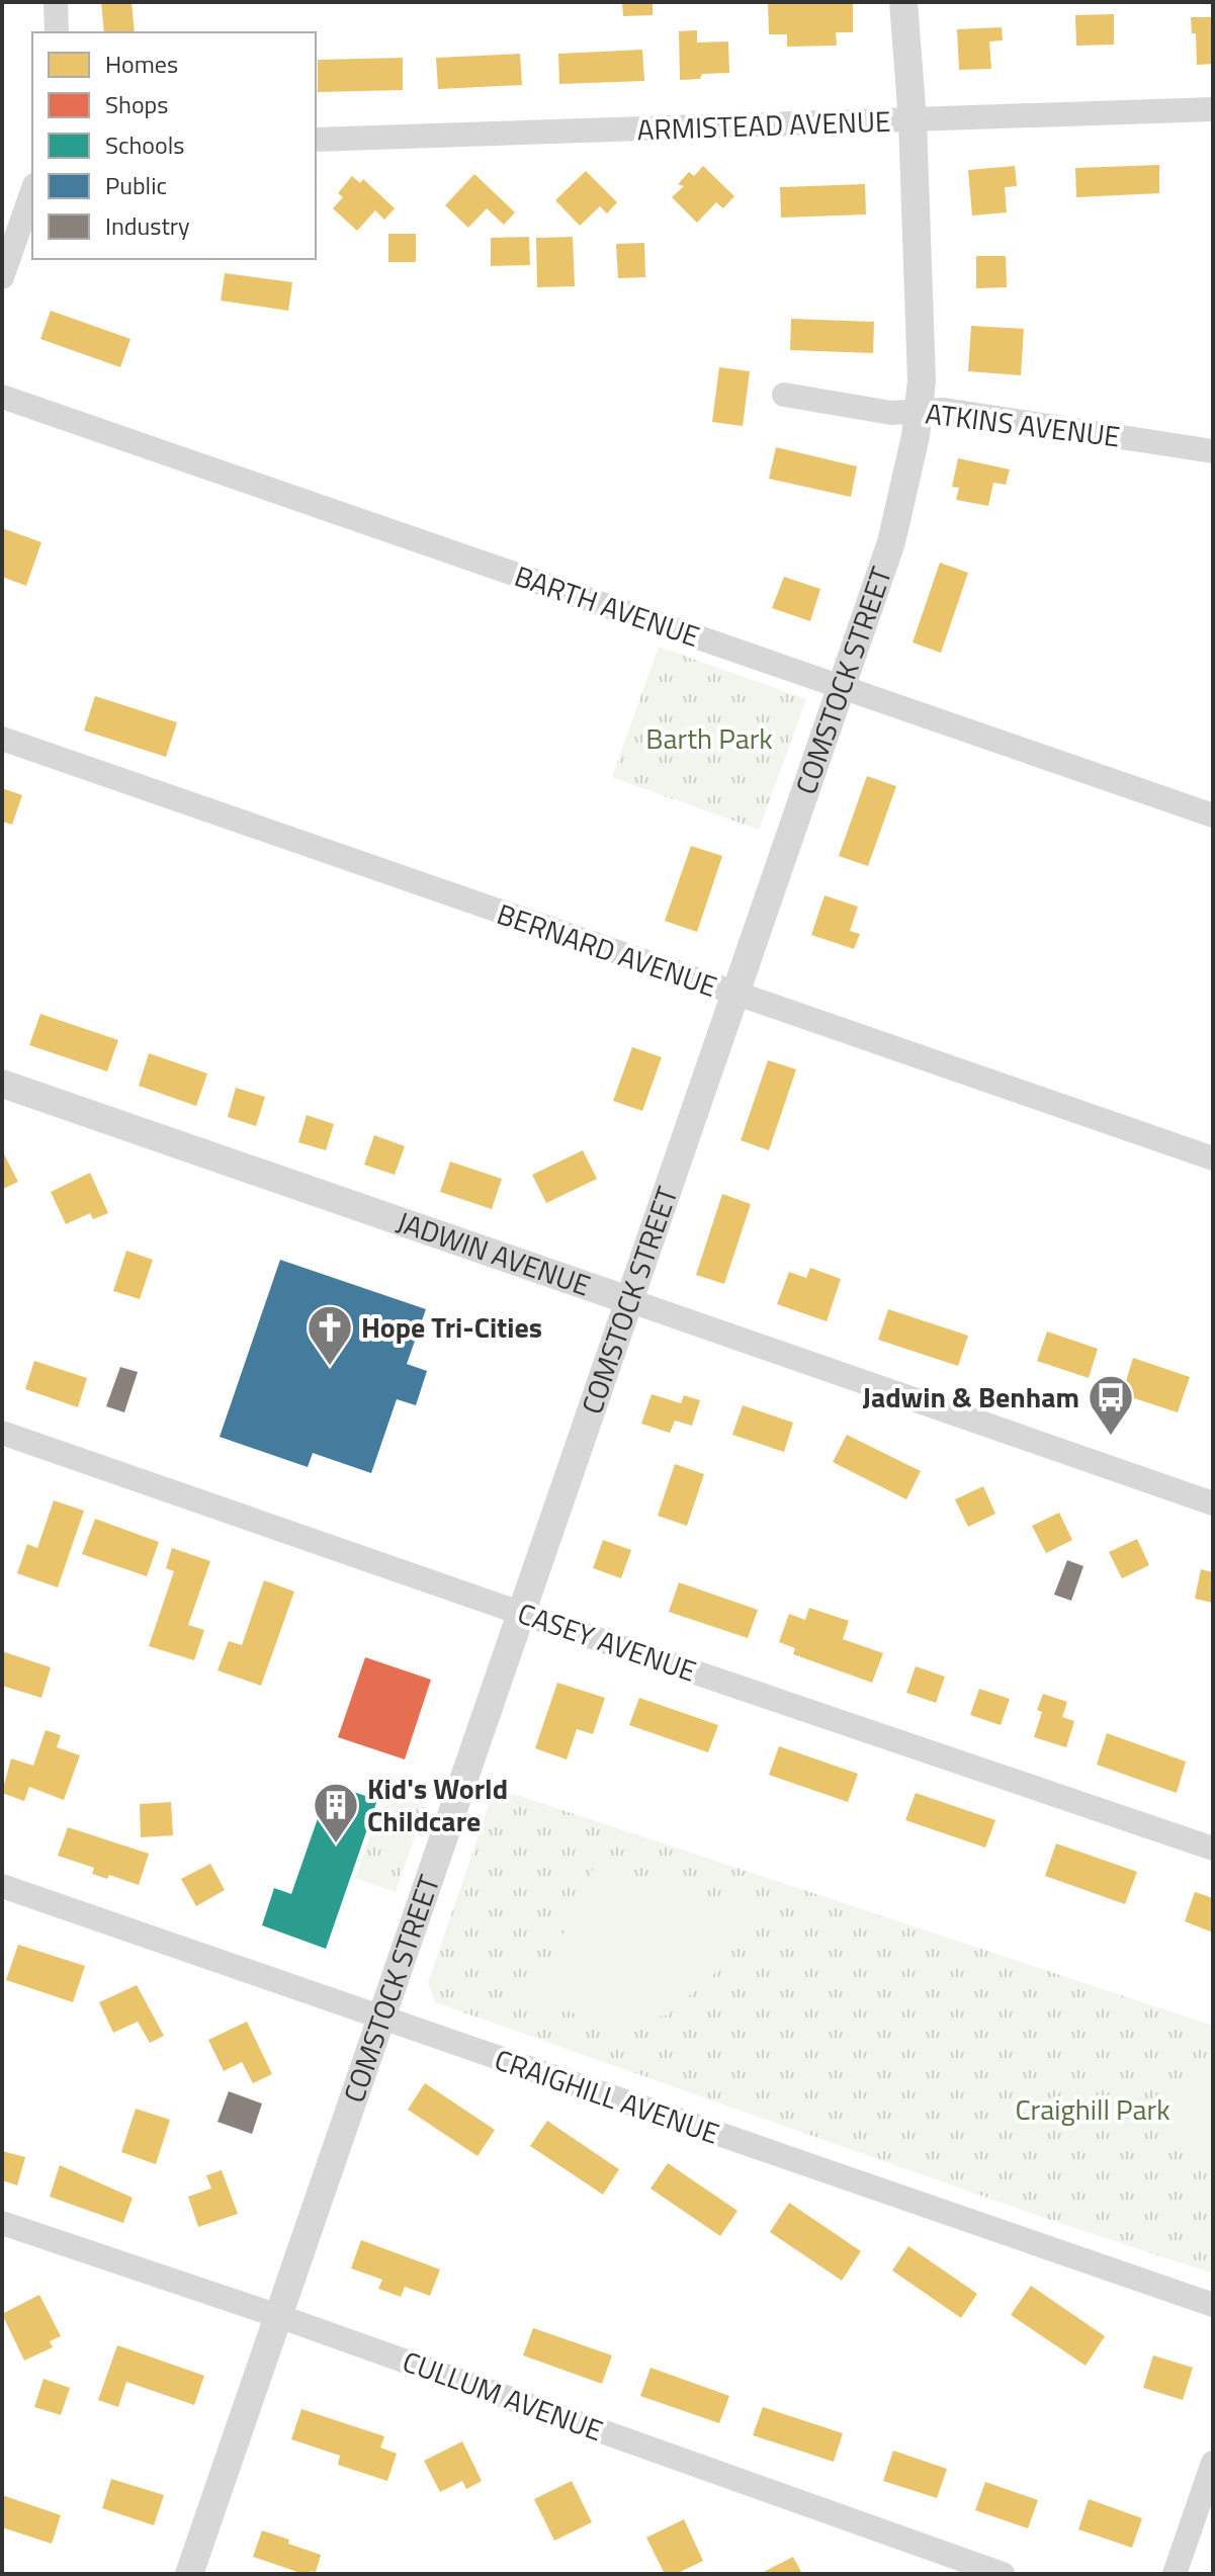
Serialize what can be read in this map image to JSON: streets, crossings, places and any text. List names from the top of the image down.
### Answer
{
  "streets": {
    "street": [
      "ARMISTEAD AVENUE",
      "ATKINS AVENUE",
      "BARTH AVENUE",
      "COMSTOCK STREET",
      "BERNARD AVENUE",
      "JADWIN AVENUE",
      "CASEY AVENUE",
      "CRAIGHILL AVENUE",
      "CULLUM AVENUE"
    ]
  },
  "crossings": [
    ["ARMISTEAD AVENUE", "COMSTOCK STREET"],
    ["ATKINS AVENUE", "COMSTOCK STREET"],
    ["BARTH AVENUE", "COMSTOCK STREET"],
    ["COMSTOCK STREET", "BERNARD AVENUE"],
    ["COMSTOCK STREET", "JADWIN AVENUE"],
    ["COMSTOCK STREET", "CASEY AVENUE"],
    ["COMSTOCK STREET", "CRAIGHILL AVENUE"],
    ["COMSTOCK STREET", "CULLUM AVENUE"]
  ],
  "parks": ["Barth Park", "Craighill Park"],
  "places": {
    "church": ["Hope Tri-Cities"],
    "bus stop": ["Jadwin & Benham"],
    "building": ["Kid's World Childcare"]
  },
  "legend": [
    "Homes",
    "Shops",
    "Schools",
    "Public",
    "Industry"
  ]
}
